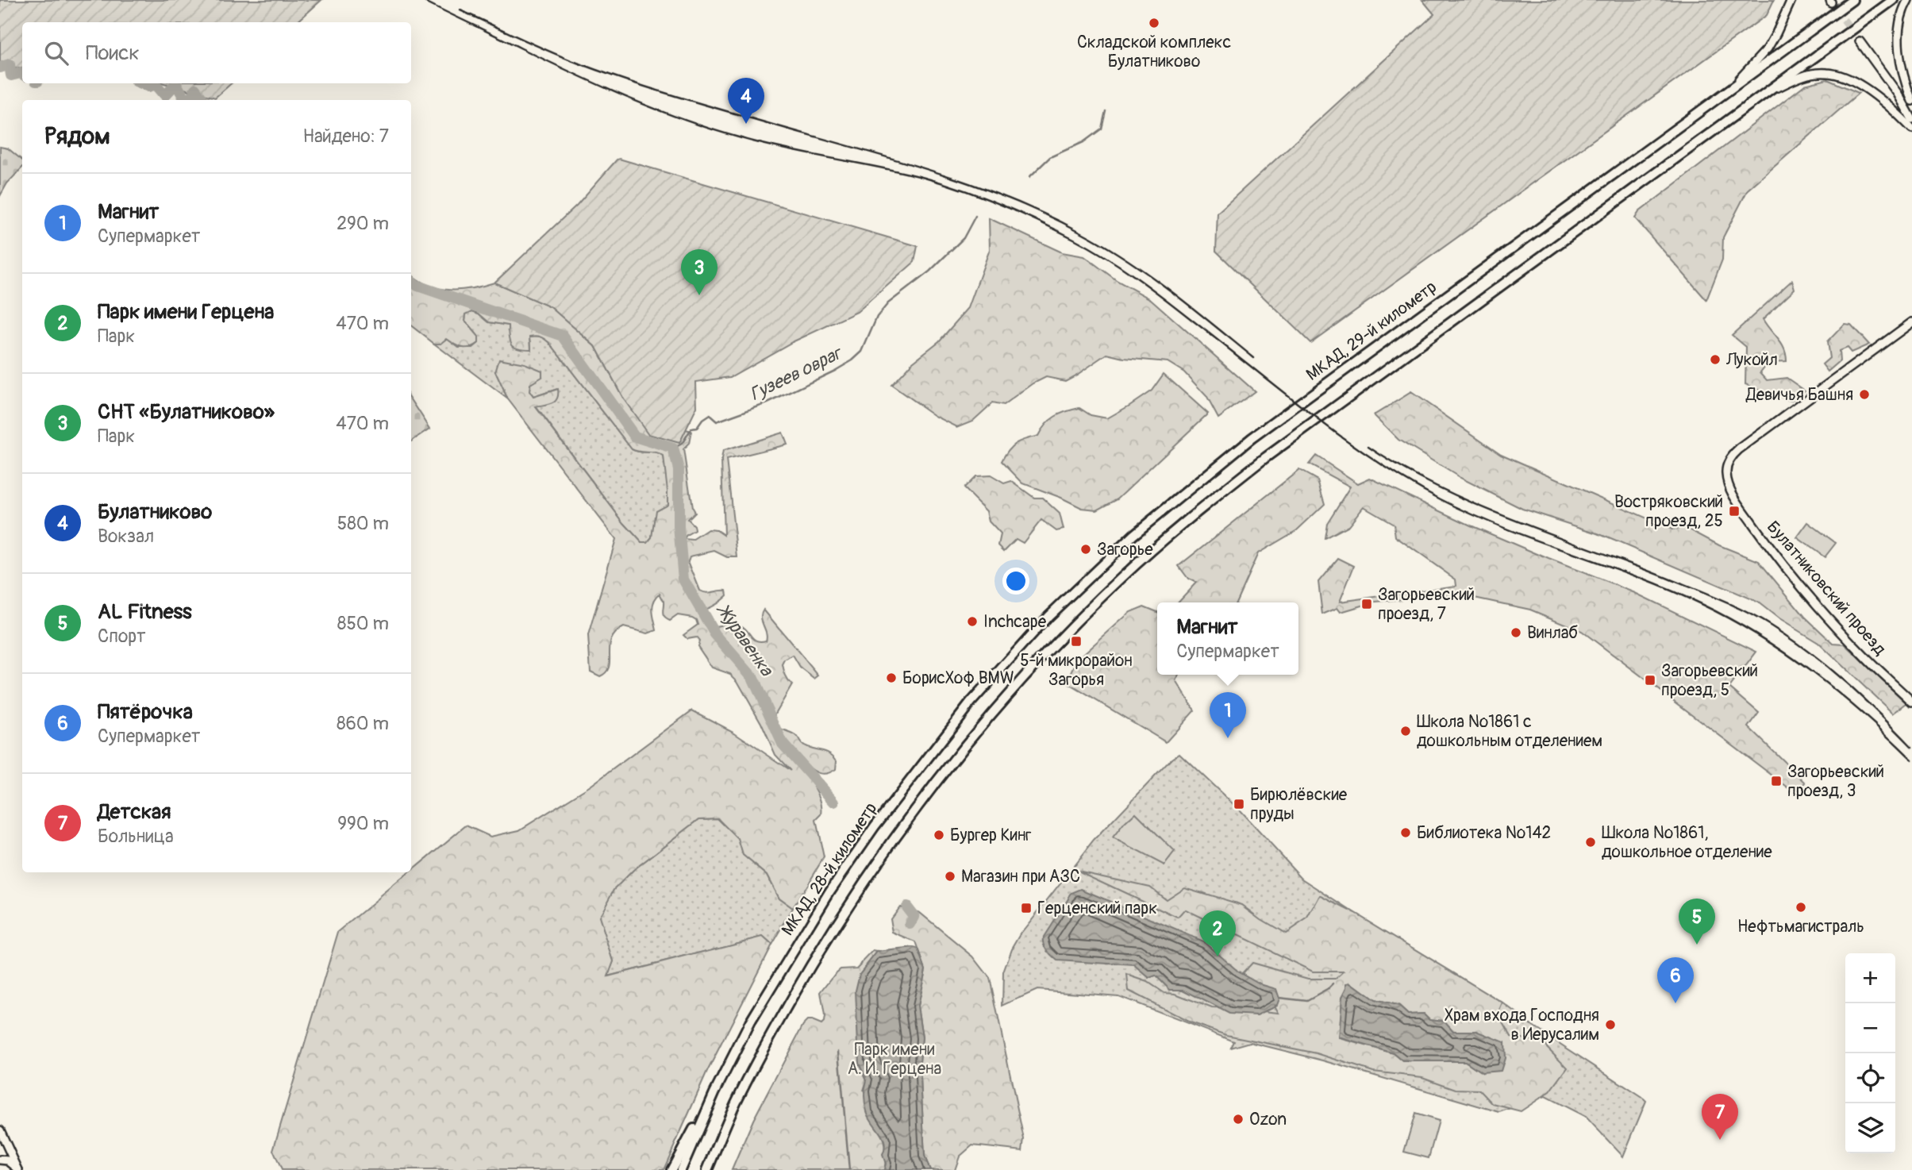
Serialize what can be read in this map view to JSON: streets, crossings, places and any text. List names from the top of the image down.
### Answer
{
  "streets": {
    "highway": ["МКАД, 29-й километр", "МКАД, 28-й километр"],
    "street": ["Булатниковский проезд"]
  },
  "crossings": [
    ["МКАД, 29-й километр", "МКАД, 28-й километр"]
  ],
  "water": ["Гузеев овраг", "Журавенка"],
  "parks": ["Парк имени А. И. Герцена"],
  "places": {
    "other": [
      "Складской комплекс Булатниково",
      "Лукойл",
      "Девичья Башня",
      "Загорье",
      "Inchcape",
      "Винлаб",
      "БорисХоф BMW",
      "Школа №1861 с дошкольным отделением",
      "Библиотека №142",
      "Бургер Кинг",
      "Школа №1861, дошкольное отделение",
      "Магазин при АЗС",
      "Нефтьмагистраль",
      "Храм входа Господня в Иерусалим",
      "Ozon"
    ],
    "transit": [
      "Востряковский проезд, 25",
      "Загорьевский проезд, 7",
      "5-й микрорайон Загорья",
      "Загорьевский проезд, 5",
      "Загорьевский проезд, 3",
      "Бирюлёвские пруды",
      "Герценский парк"
    ]
  },
  "page": {
    "search": "Поиск",
    "pins": [
      "4",
      "3",
      "1",
      "5",
      "2",
      "6",
      "7"
    ],
    "heading": ["Рядом", "Найдено: 7"],
    "list": [
      {
        "mark": "1",
        "name": "Магнит",
        "note": "Супермаркет",
        "value": "290 m"
      },
      {
        "mark": "2",
        "name": "Парк имени Герцена",
        "note": "Парк",
        "value": "470 m"
      },
      {
        "mark": "3",
        "name": "СНТ «Булатниково»",
        "note": "Парк",
        "value": "470 m"
      },
      {
        "mark": "4",
        "name": "Булатниково",
        "note": "Вокзал",
        "value": "580 m"
      },
      {
        "mark": "5",
        "name": "AL Fitness",
        "note": "Спорт",
        "value": "850 m"
      },
      {
        "mark": "6",
        "name": "Пятёрочка",
        "note": "Супермаркет",
        "value": "860 m"
      },
      {
        "mark": "7",
        "name": "Детская",
        "note": "Больница",
        "value": "990 m"
      }
    ],
    "popup": ["Магнит", "Супермаркет"],
    "map_buttons": ["+", "−"]
  }
}
